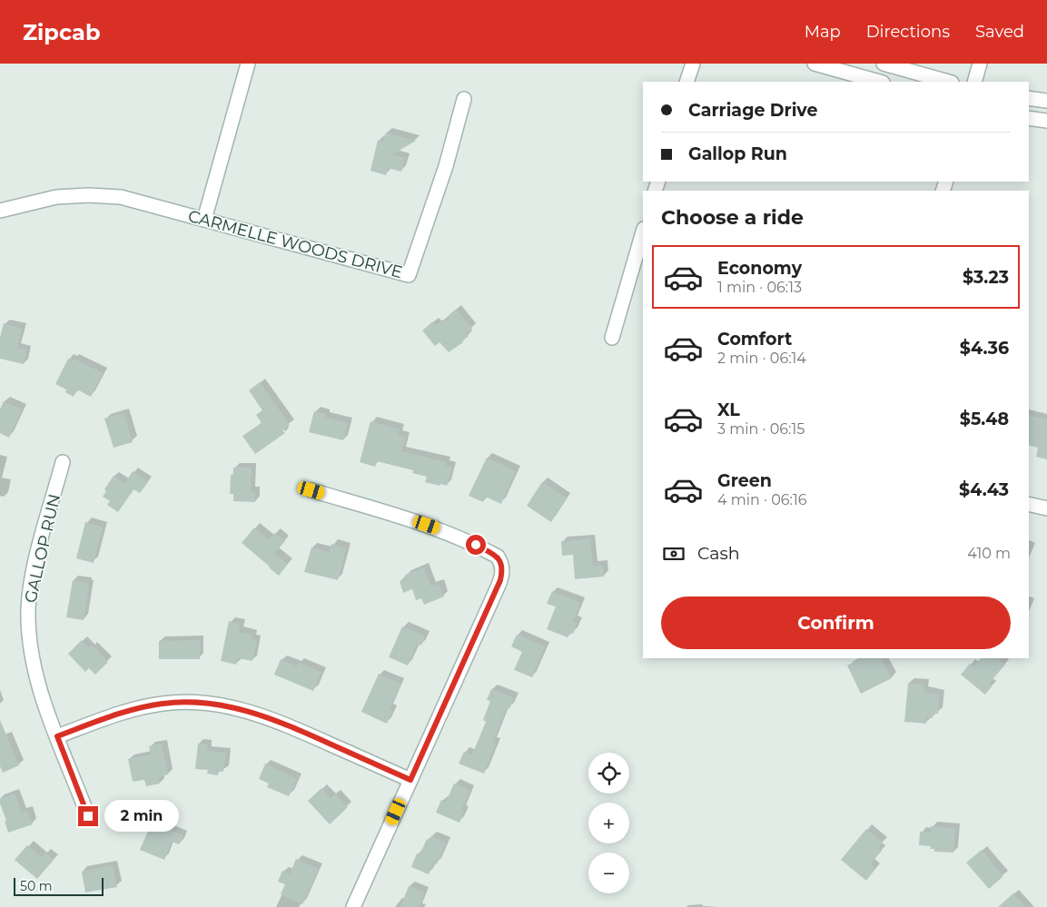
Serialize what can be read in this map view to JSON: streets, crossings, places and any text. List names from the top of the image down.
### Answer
{
  "streets": {
    "street": ["CARMELLE WOODS DRIVE", "GALLOP RUN"]
  },
  "scale_bar": "50 m",
  "page": {
    "header": "Zipcab",
    "nav": ["Map", "Directions", "Saved"],
    "banner": ["Carriage Drive", "Gallop Run"],
    "heading": "Choose a ride",
    "list": [
      {
        "name": "Economy",
        "note": "1 min · 06:13",
        "value": "$3.23"
      },
      {
        "name": "Comfort",
        "note": "2 min · 06:14",
        "value": "$4.36"
      },
      {
        "name": "XL",
        "note": "3 min · 06:15",
        "value": "$5.48"
      },
      {
        "name": "Green",
        "note": "4 min · 06:16",
        "value": "$4.43"
      }
    ],
    "pay": ["Cash", "410 m"],
    "buttons": "Confirm",
    "map_buttons": ["+", "−"],
    "bubble": "2 min",
    "scale": "50 m"
  }
}
